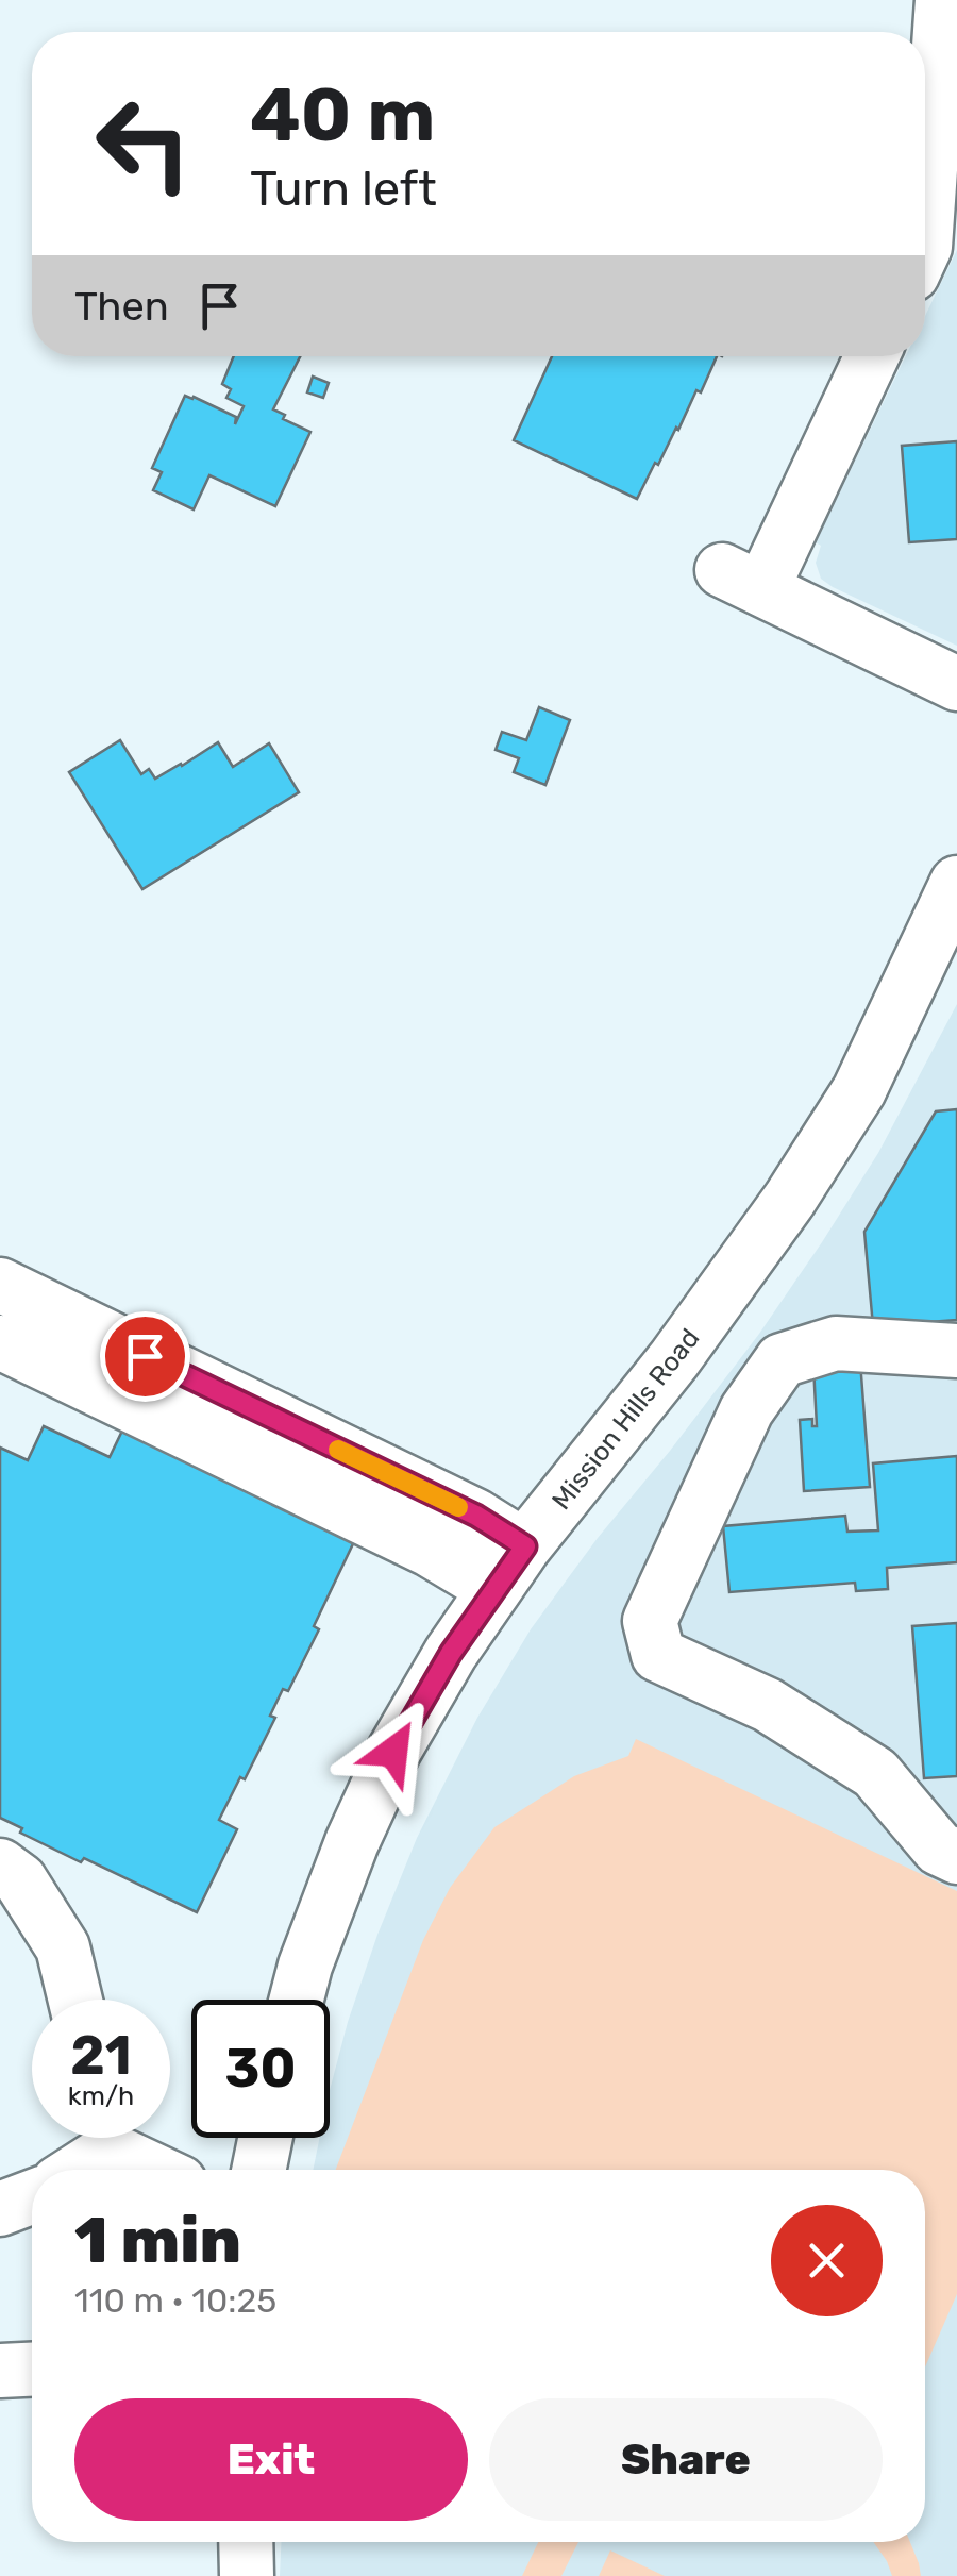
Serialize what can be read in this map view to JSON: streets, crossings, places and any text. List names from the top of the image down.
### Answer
{
  "streets": {
    "street": ["Mission Hills Road"]
  },
  "page": {
    "turn": ["40 m", "Turn left"],
    "then": "Then",
    "speed": "21 km/h",
    "limit": "30",
    "heading": ["1 min", "110 m · 10:25"],
    "buttons": ["Exit", "Share"]
  }
}
